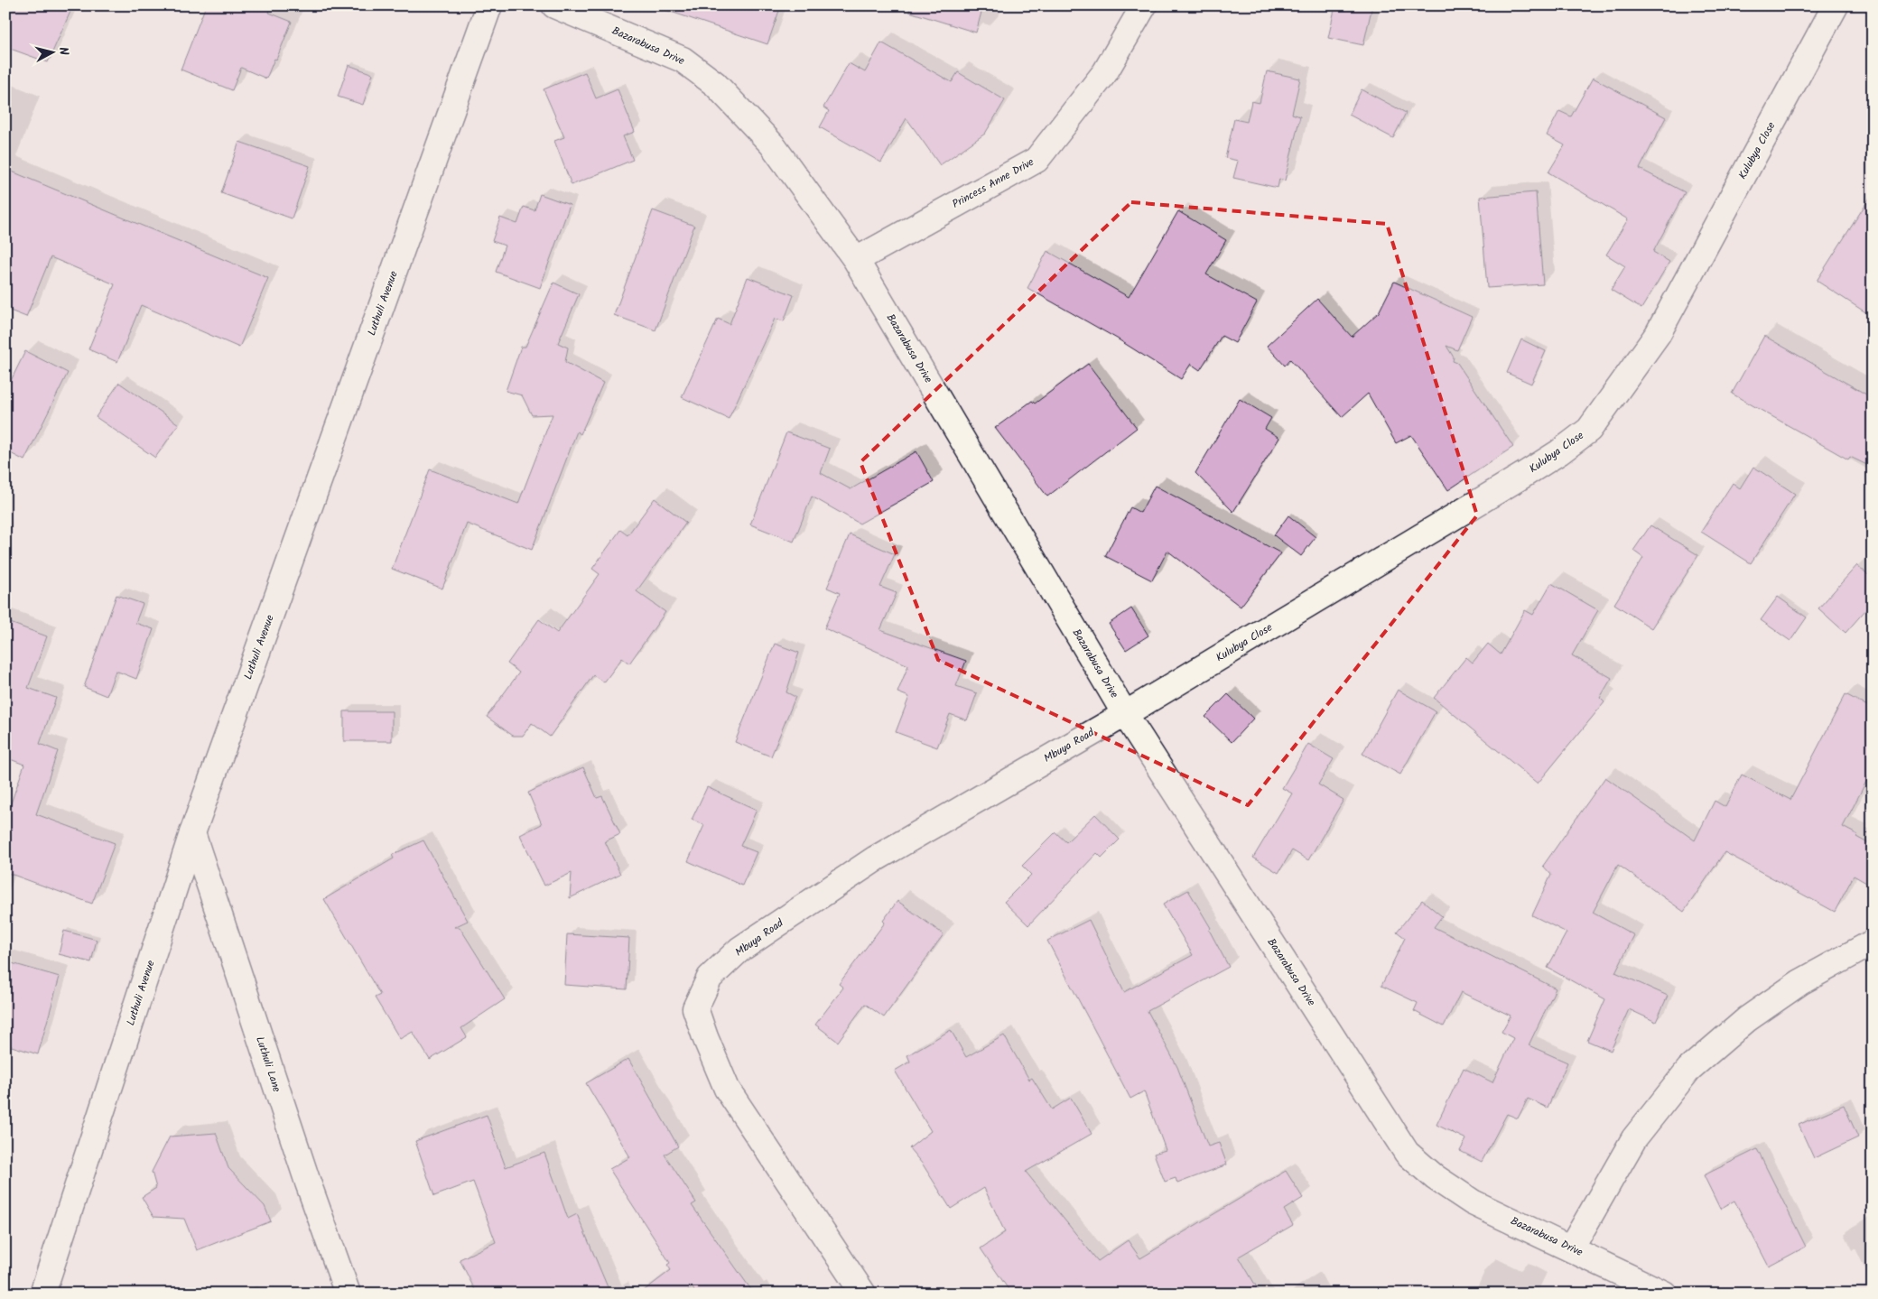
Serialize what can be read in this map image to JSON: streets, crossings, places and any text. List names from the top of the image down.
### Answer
{
  "streets": {
    "street": [
      "Bazarabusa Drive",
      "Kulubya Close",
      "Princess Anne Drive",
      "Luthuli Avenue",
      "Mbuya Road",
      "Luthuli Lane"
    ]
  },
  "crossings": [
    ["Bazarabusa Drive", "Kulubya Close"],
    ["Bazarabusa Drive", "Princess Anne Drive"],
    ["Bazarabusa Drive", "Mbuya Road"],
    ["Kulubya Close", "Mbuya Road"],
    ["Luthuli Avenue", "Luthuli Lane"]
  ],
  "north": "right"
}
